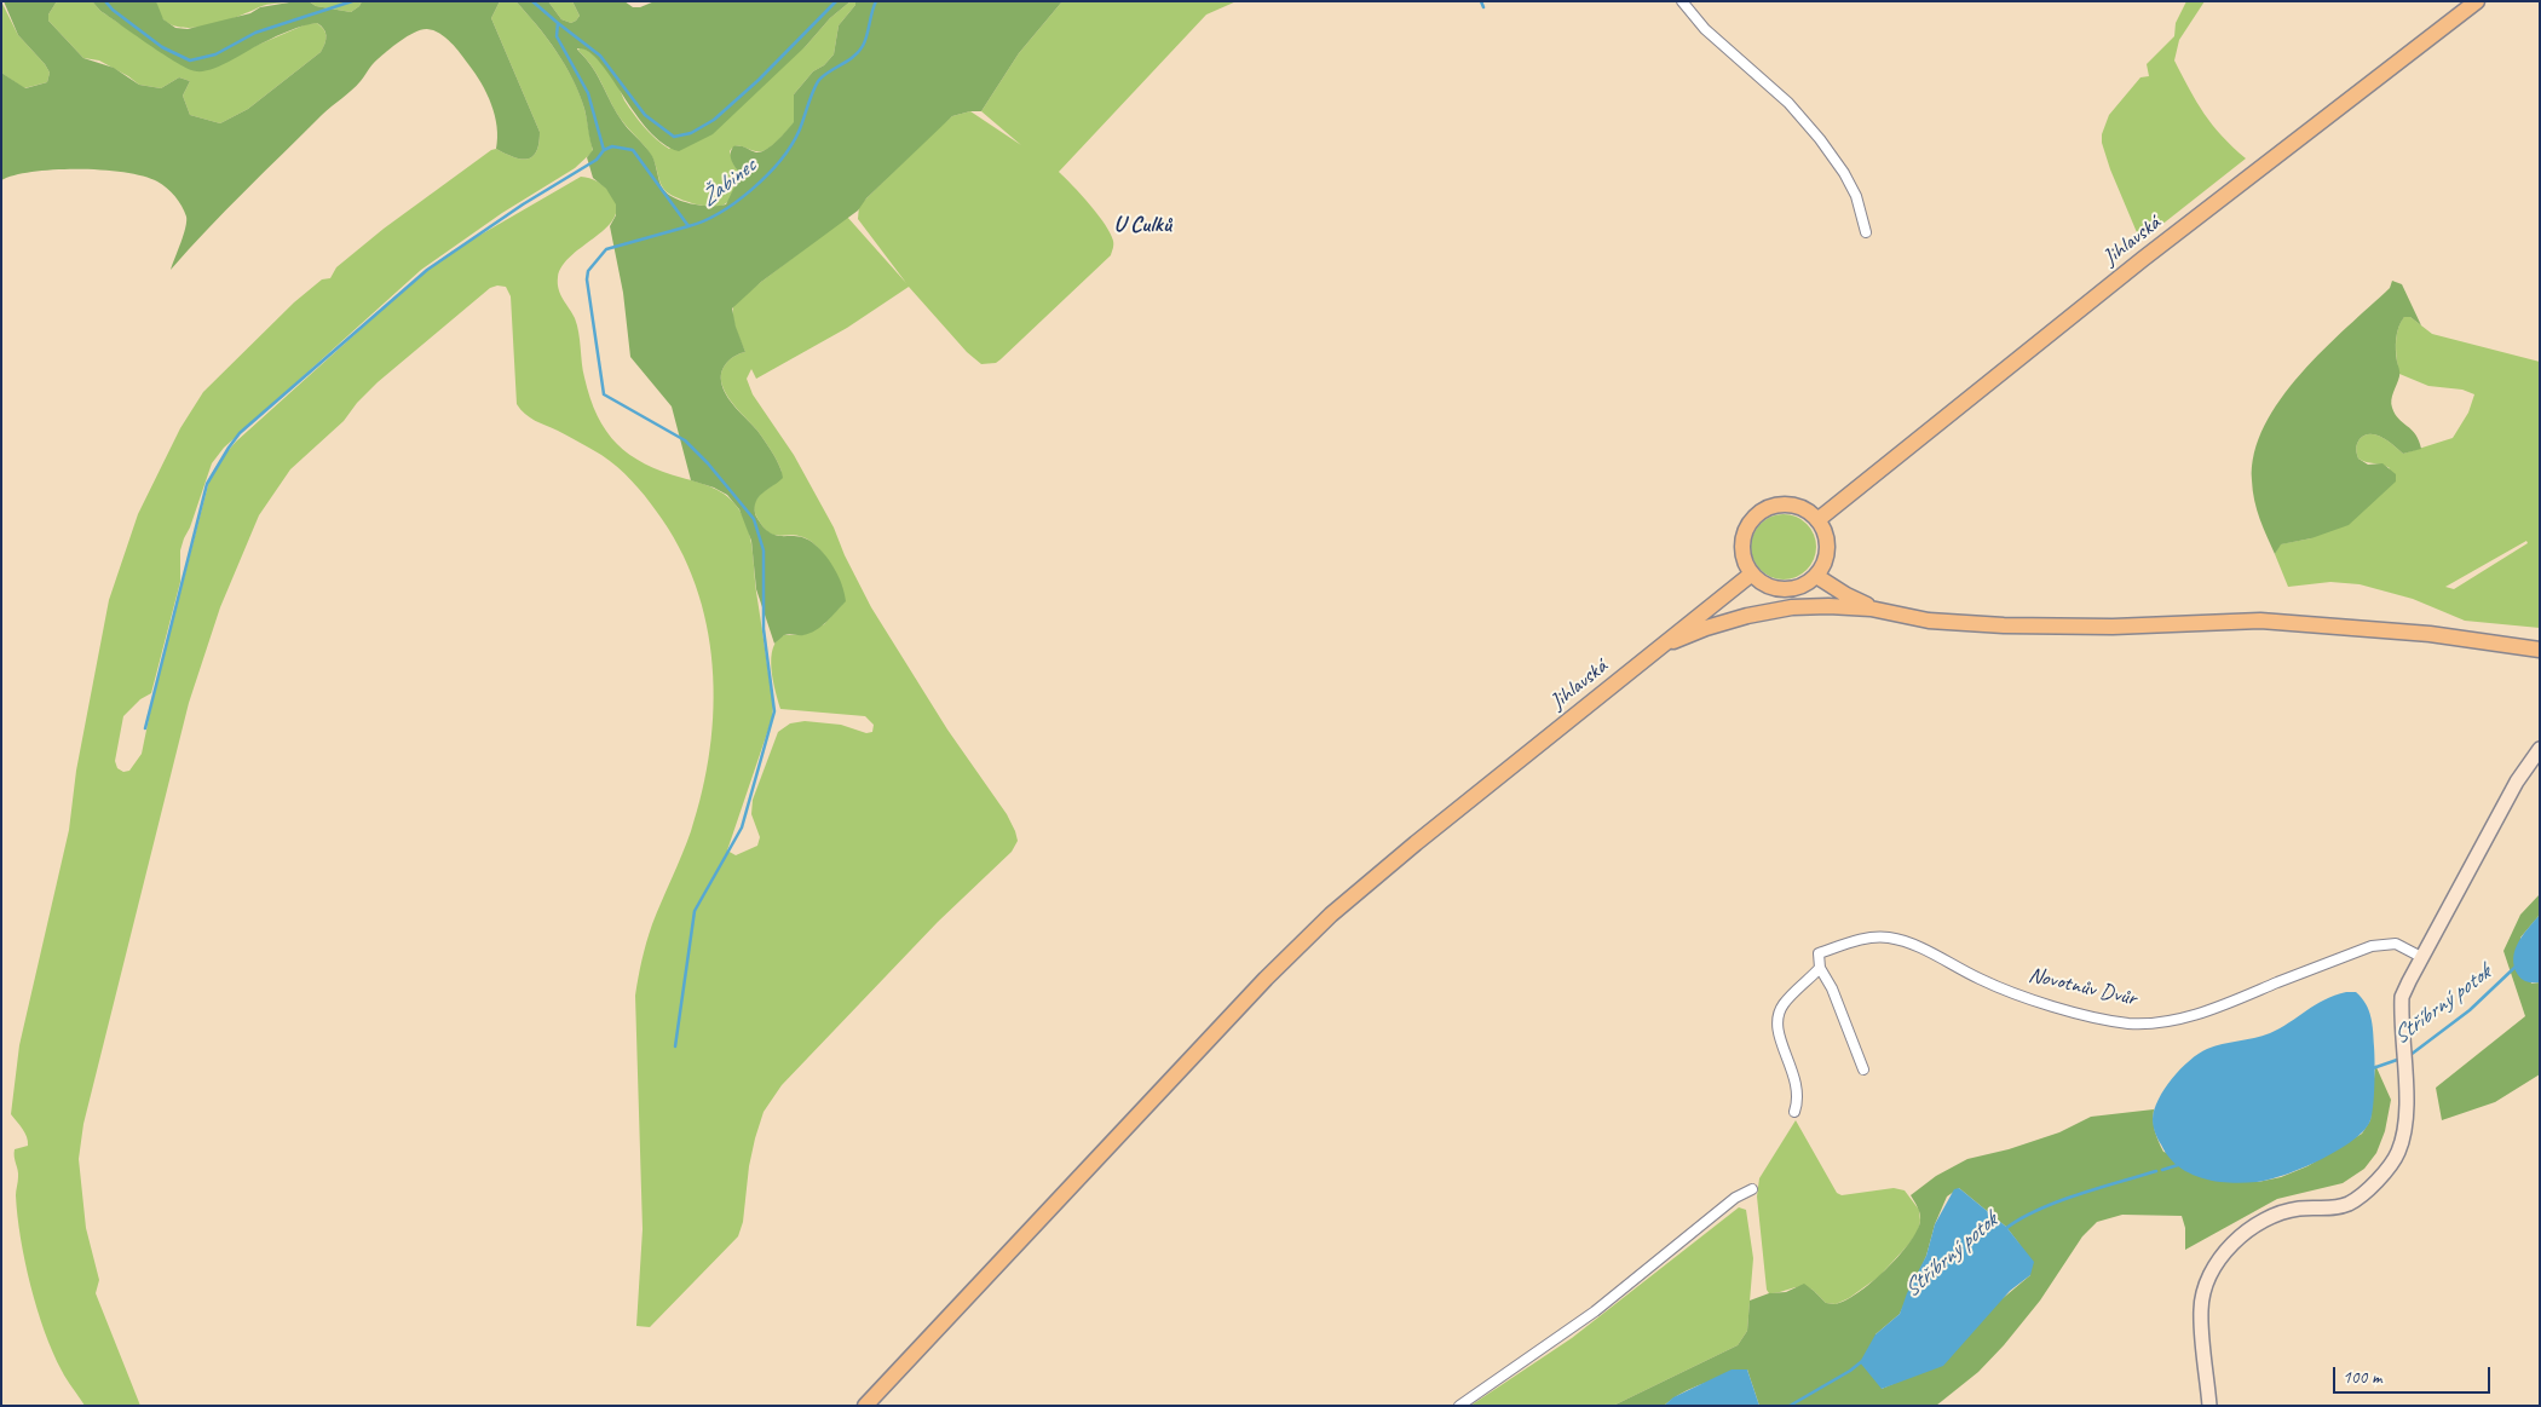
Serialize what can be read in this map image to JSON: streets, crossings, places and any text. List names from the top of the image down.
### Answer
{
  "streets": {
    "main road": ["Jihlavská"],
    "street": ["Novotnův Dvůr"]
  },
  "districts": ["U Culků"],
  "water": ["Žabinec", "Stříbrný potok"],
  "scale_bar": "100 m"
}
